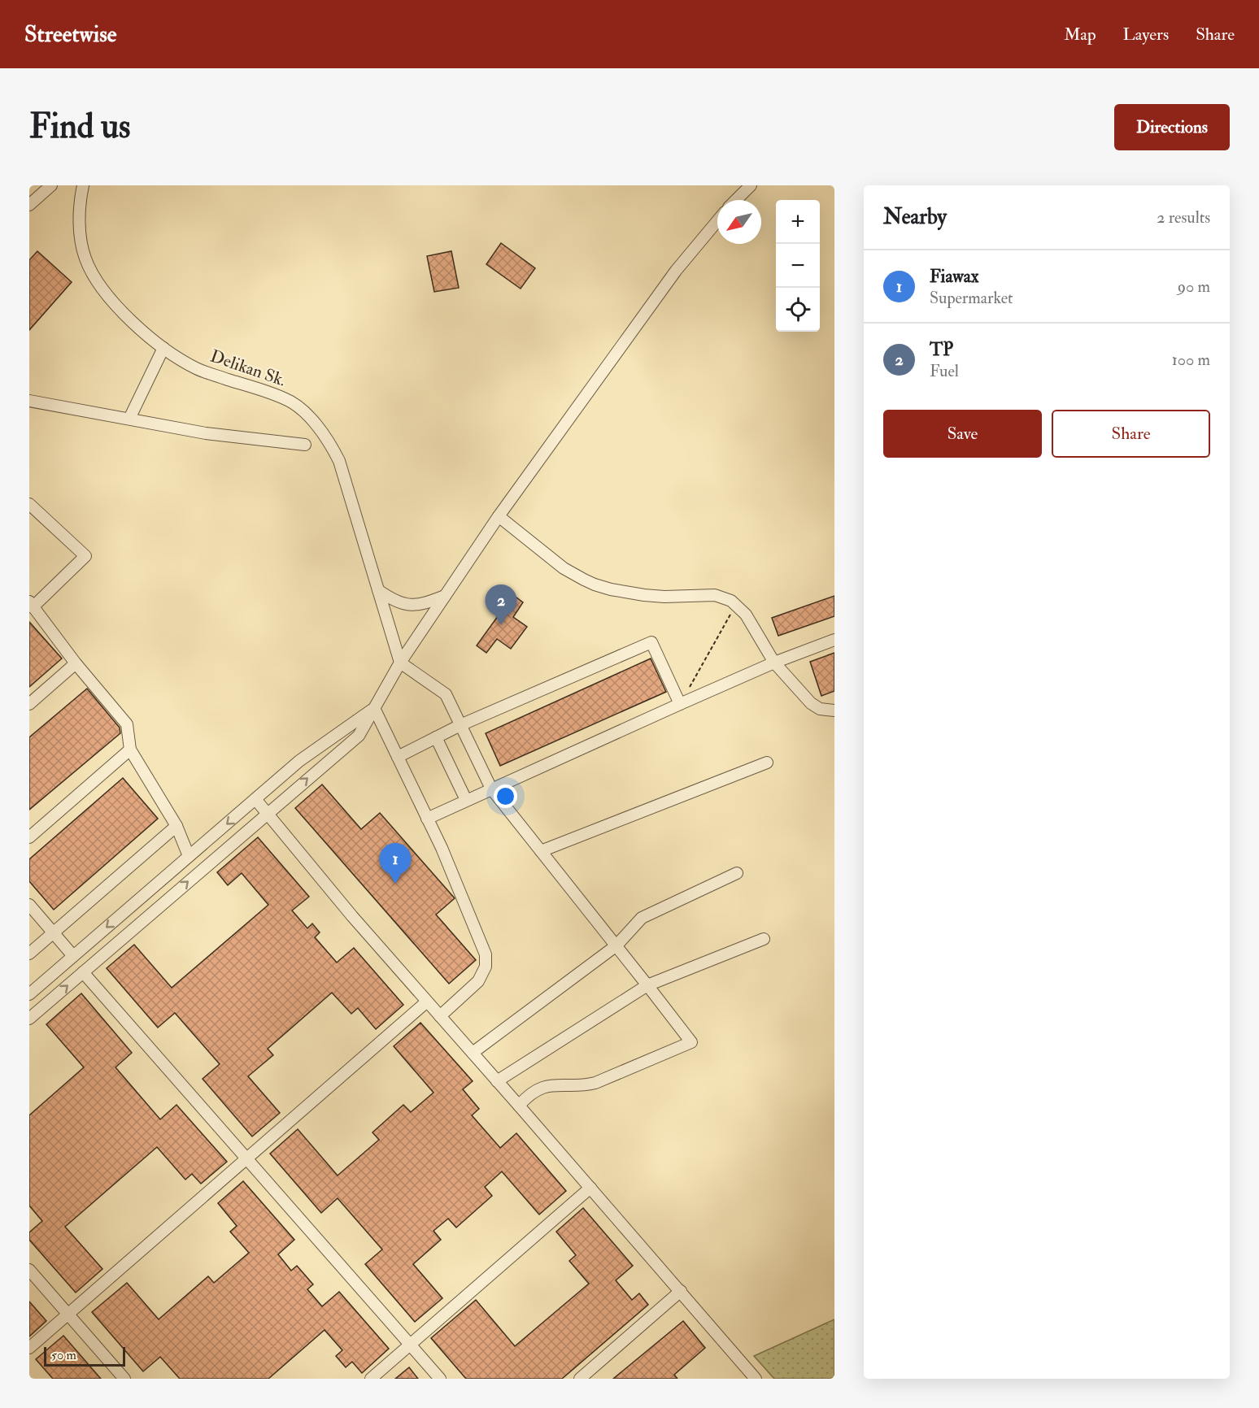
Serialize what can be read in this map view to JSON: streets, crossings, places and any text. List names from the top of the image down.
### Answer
{
  "streets": {
    "street": ["Delikan Sk."]
  },
  "scale_bar": "50 m",
  "north": "bottom left",
  "page": {
    "header": "Streetwise",
    "nav": ["Map", "Layers", "Share"],
    "buttons": [
      "Directions",
      ["Save", "Share"]
    ],
    "title": "Find us",
    "heading": ["Nearby", "2 results"],
    "map_buttons": ["+", "−"],
    "list": [
      {
        "mark": "1",
        "name": "Fiawax",
        "note": "Supermarket",
        "value": "90 m"
      },
      {
        "mark": "2",
        "name": "TP",
        "note": "Fuel",
        "value": "100 m"
      }
    ],
    "pins": ["2", "1"],
    "scale": "50 m"
  }
}
